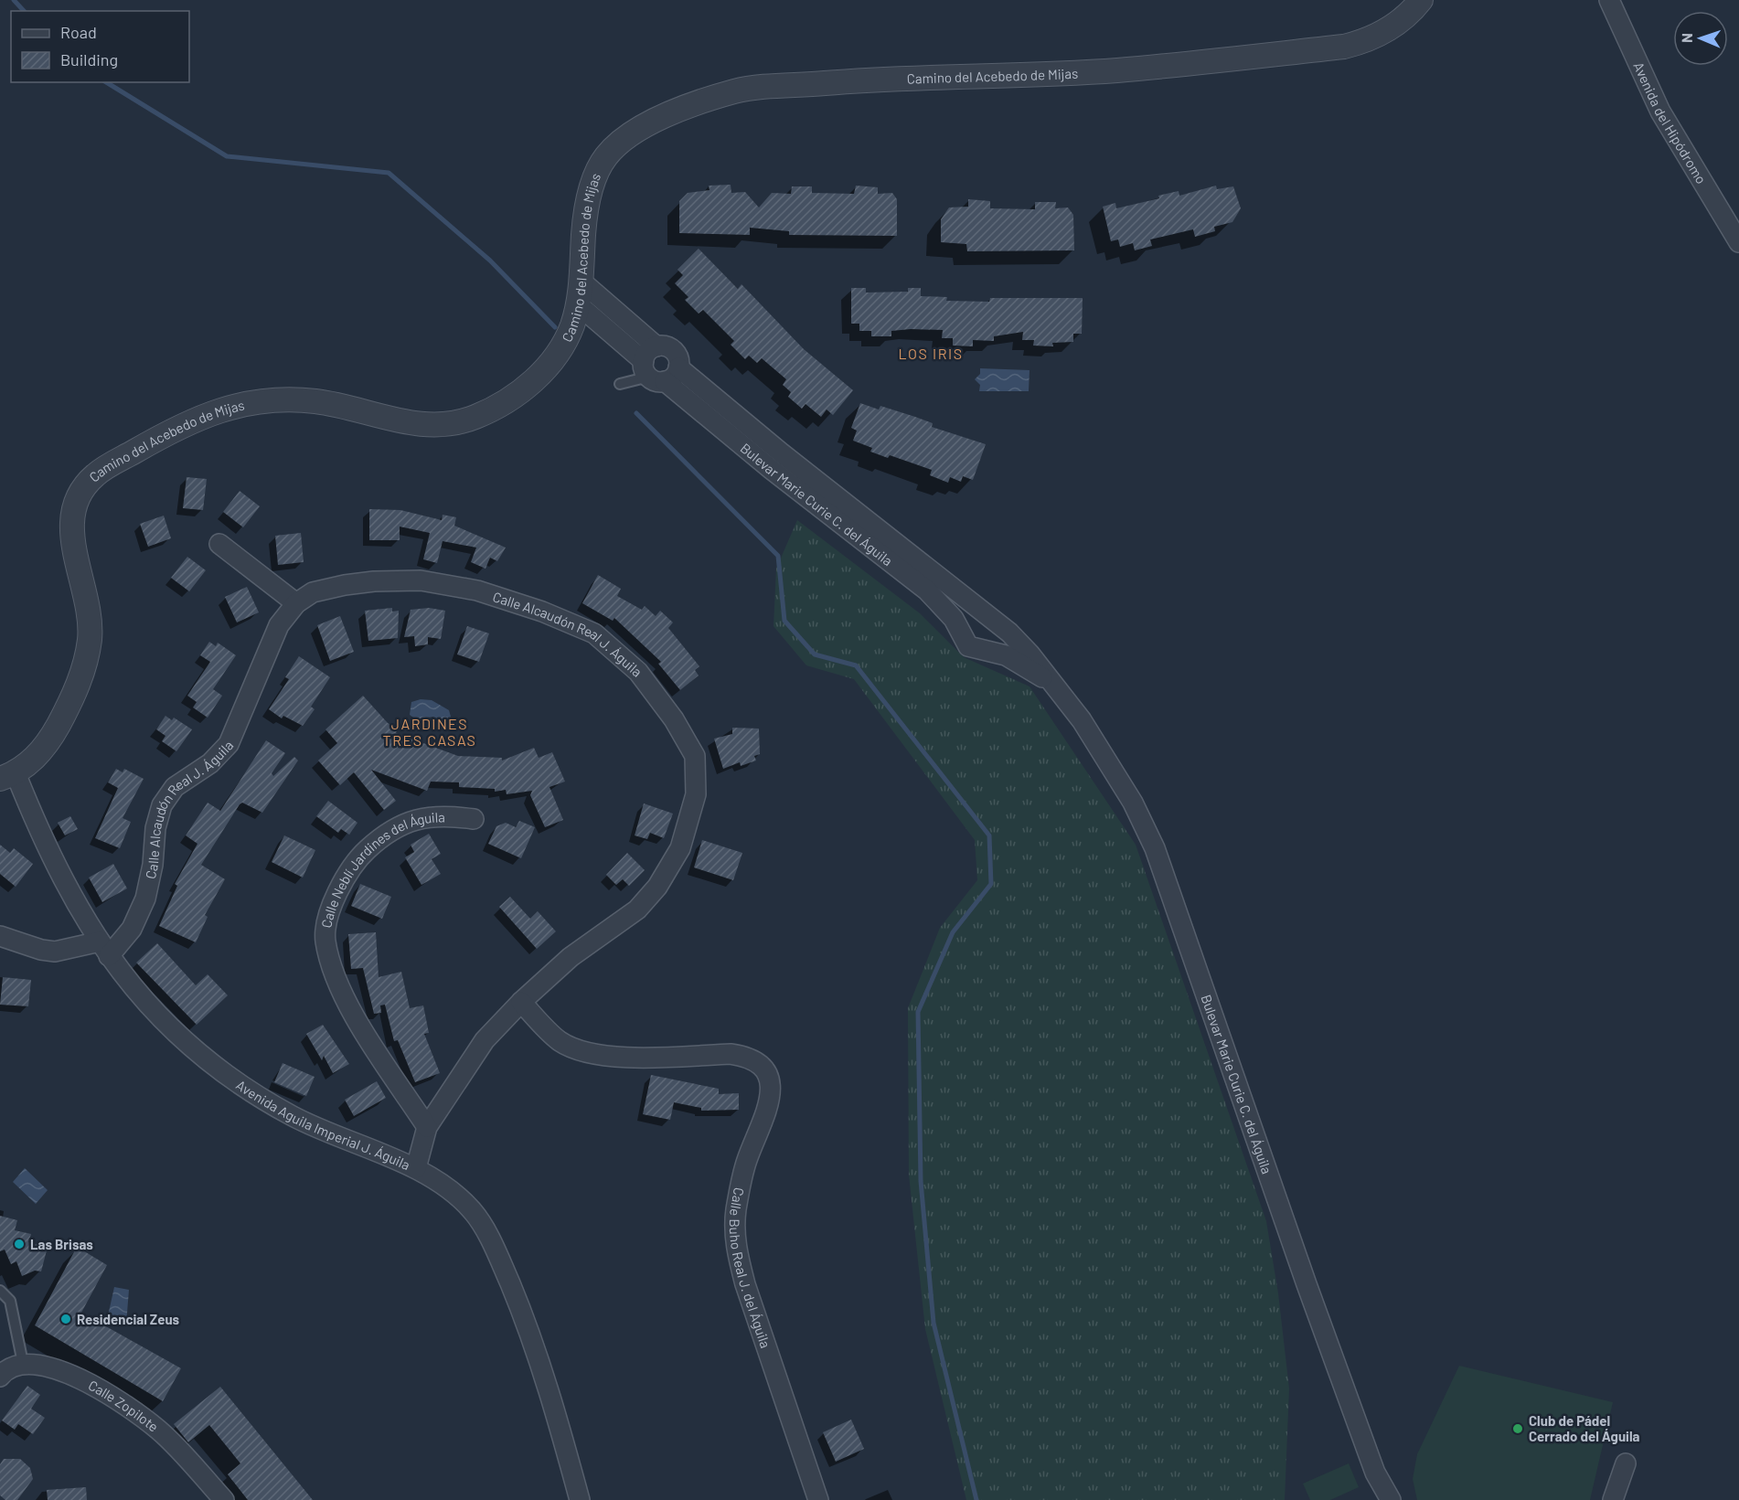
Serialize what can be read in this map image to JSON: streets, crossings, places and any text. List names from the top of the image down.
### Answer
{
  "streets": {
    "street": [
      "Camino del Acebedo de Mijas",
      "Avenida del Hipódromo",
      "Bulevar Marie Curie C. del Águila",
      "Calle Alcaudón Real J. Águila",
      "Calle Neblí Jardines del Águila",
      "Avenida Aguila Imperial J. Águila",
      "Calle Buho Real J. del Águila",
      "Calle Zopilote"
    ]
  },
  "crossings": [
    ["Camino del Acebedo de Mijas", "Avenida Aguila Imperial J. Águila"],
    ["Calle Alcaudón Real J. Águila", "Calle Neblí Jardines del Águila"],
    ["Calle Alcaudón Real J. Águila", "Avenida Aguila Imperial J. Águila"],
    ["Calle Alcaudón Real J. Águila", "Calle Buho Real J. del Águila"]
  ],
  "districts": ["LOS IRIS", "JARDINES TRES CASAS"],
  "places": ["Las Brisas", "Residencial Zeus", "Club de Pádel Cerrado del Águila"],
  "legend": ["Road", "Building"],
  "north": "left"
}
